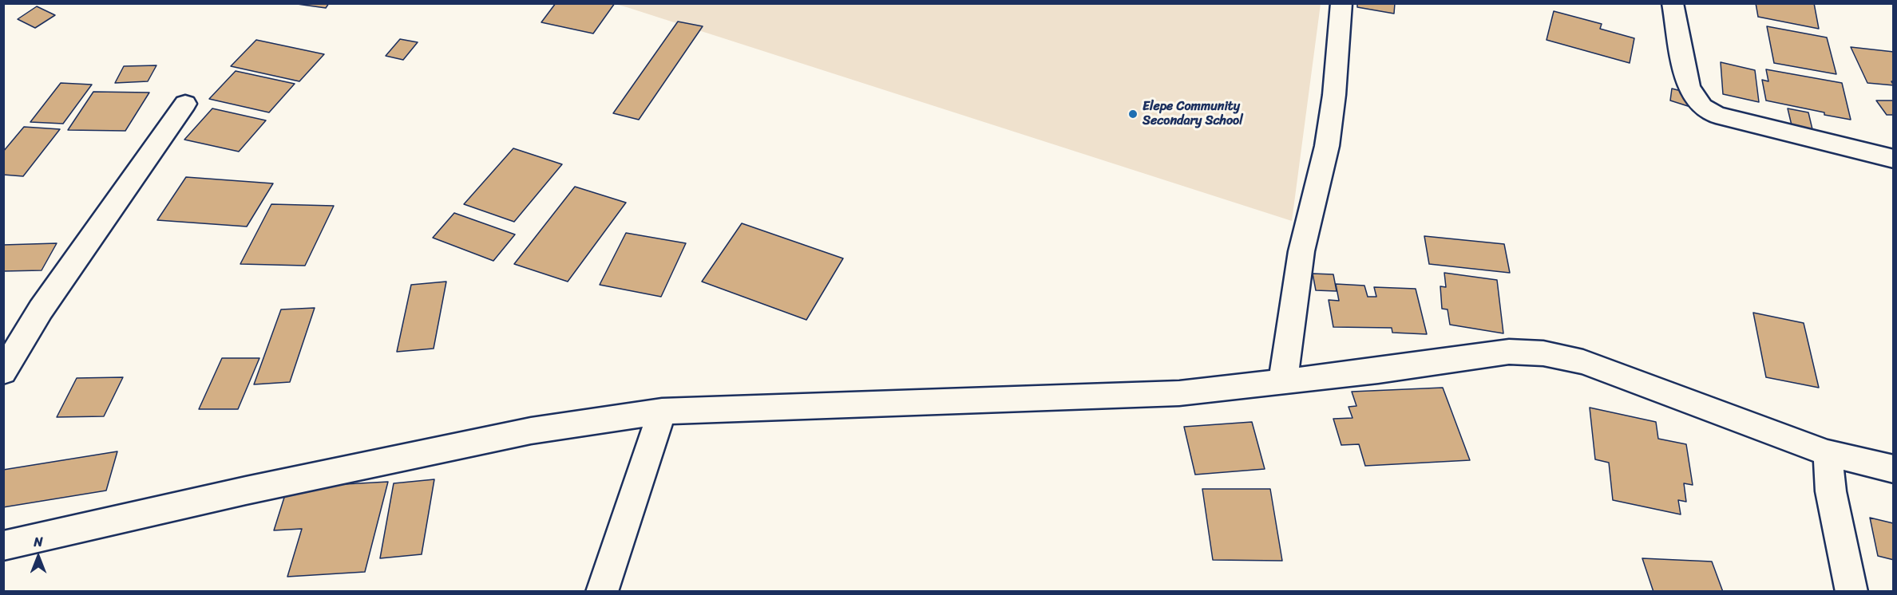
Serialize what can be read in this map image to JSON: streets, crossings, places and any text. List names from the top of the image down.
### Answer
{
  "places": ["Elepe Community Secondary School"],
  "north": "top"
}
